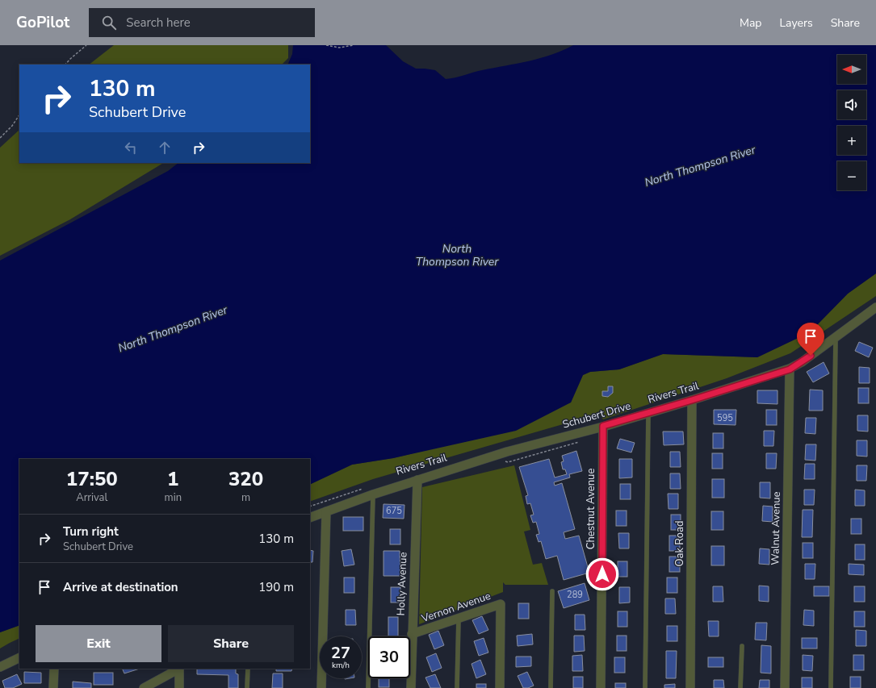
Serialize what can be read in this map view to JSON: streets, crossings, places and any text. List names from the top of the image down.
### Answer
{
  "streets": {
    "street": [
      "Schubert Drive",
      "Chestnut Avenue",
      "Walnut Avenue",
      "Oak Road",
      "Holly Avenue",
      "Vernon Avenue"
    ]
  },
  "crossings": [
    ["Schubert Drive", "Chestnut Avenue"],
    ["Schubert Drive", "Walnut Avenue"],
    ["Schubert Drive", "Oak Road"],
    ["Schubert Drive", "Holly Avenue"],
    ["Holly Avenue", "Vernon Avenue"]
  ],
  "water": ["North Thompson River"],
  "house_numbers": ["595", "675", "289"],
  "north": "left",
  "page": {
    "header": "GoPilot",
    "search": "Search here",
    "nav": ["Map", "Layers", "Share"],
    "map_buttons": ["+", "−"],
    "turn": ["130 m", "Schubert Drive"],
    "eta": [
      "17:50",
      "Arrival",
      "1",
      "min",
      "320",
      "m"
    ],
    "list": [
      {
        "name": "Turn right",
        "note": "Schubert Drive",
        "value": "130 m"
      },
      {
        "name": "Arrive at destination",
        "value": "190 m"
      }
    ],
    "buttons": ["Exit", "Share"],
    "speed": "27 km/h",
    "limit": "30"
  }
}
